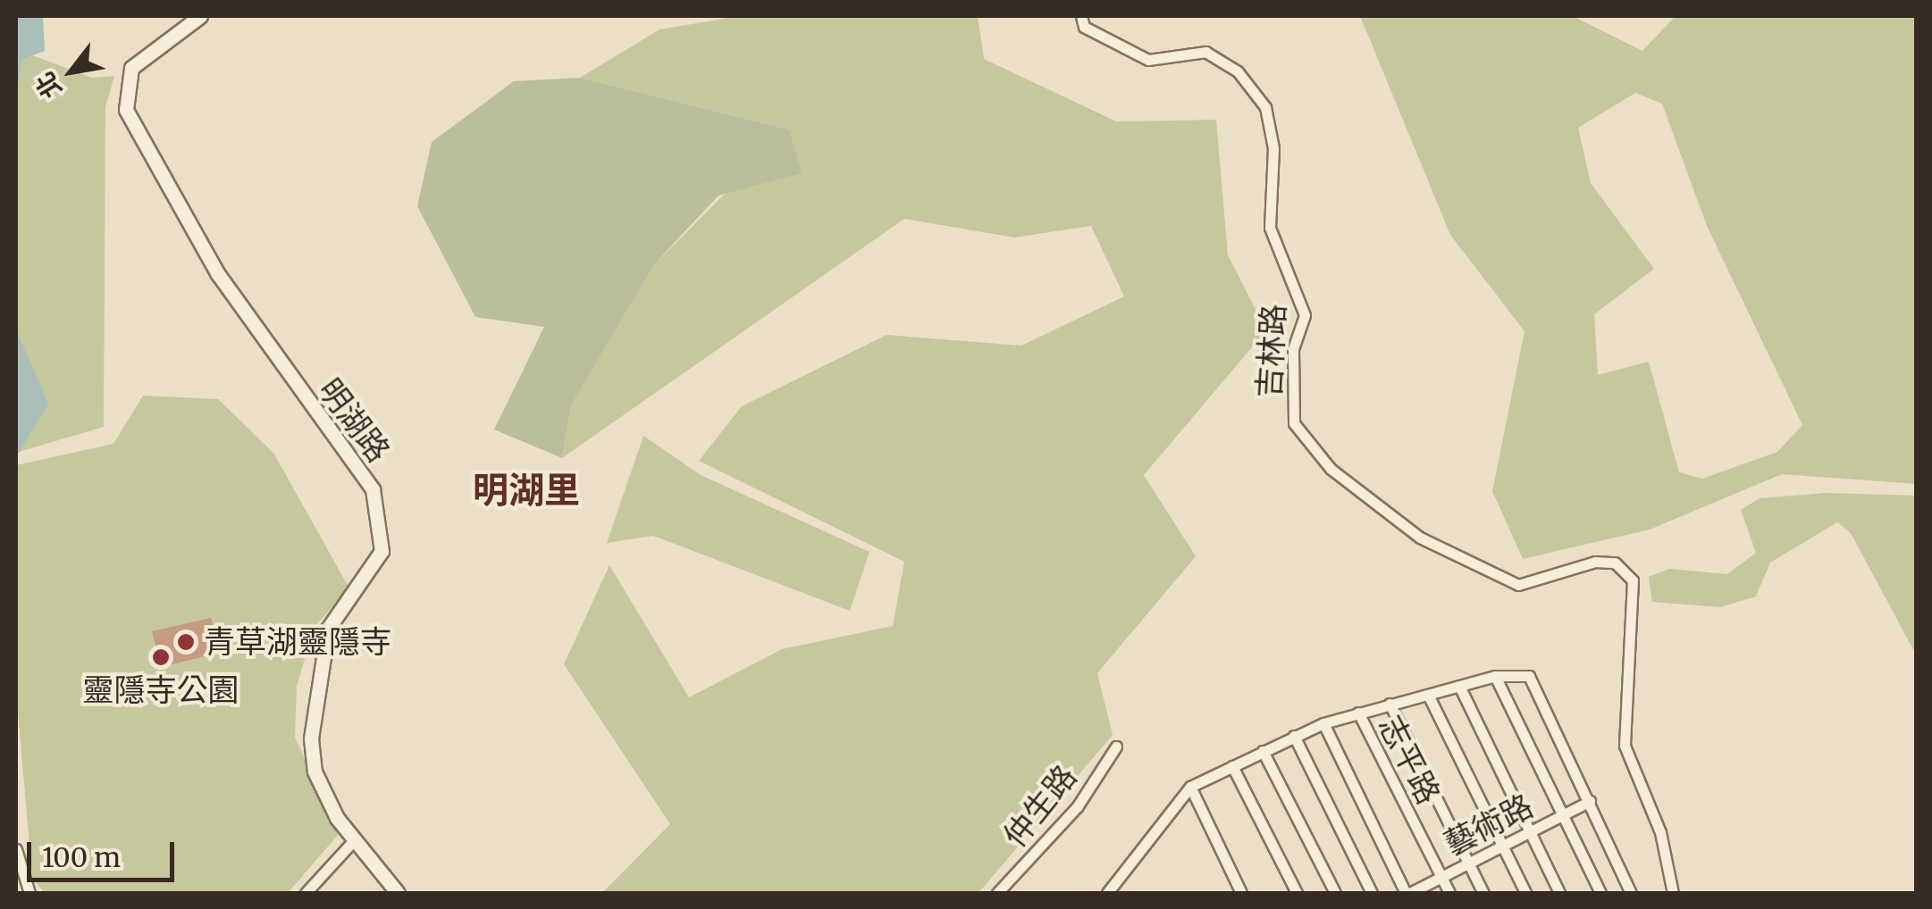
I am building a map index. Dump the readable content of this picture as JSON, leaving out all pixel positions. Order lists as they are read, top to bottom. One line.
{"streets":{"street":["吉林路","明湖路","志平路","仲生路","藝術路"]},"crossings":[["志平路","藝術路"]],"districts":["明湖里"],"places":["青草湖靈隱寺","靈隱寺公園"],"scale_bar":"100 m","north":"bottom left"}
